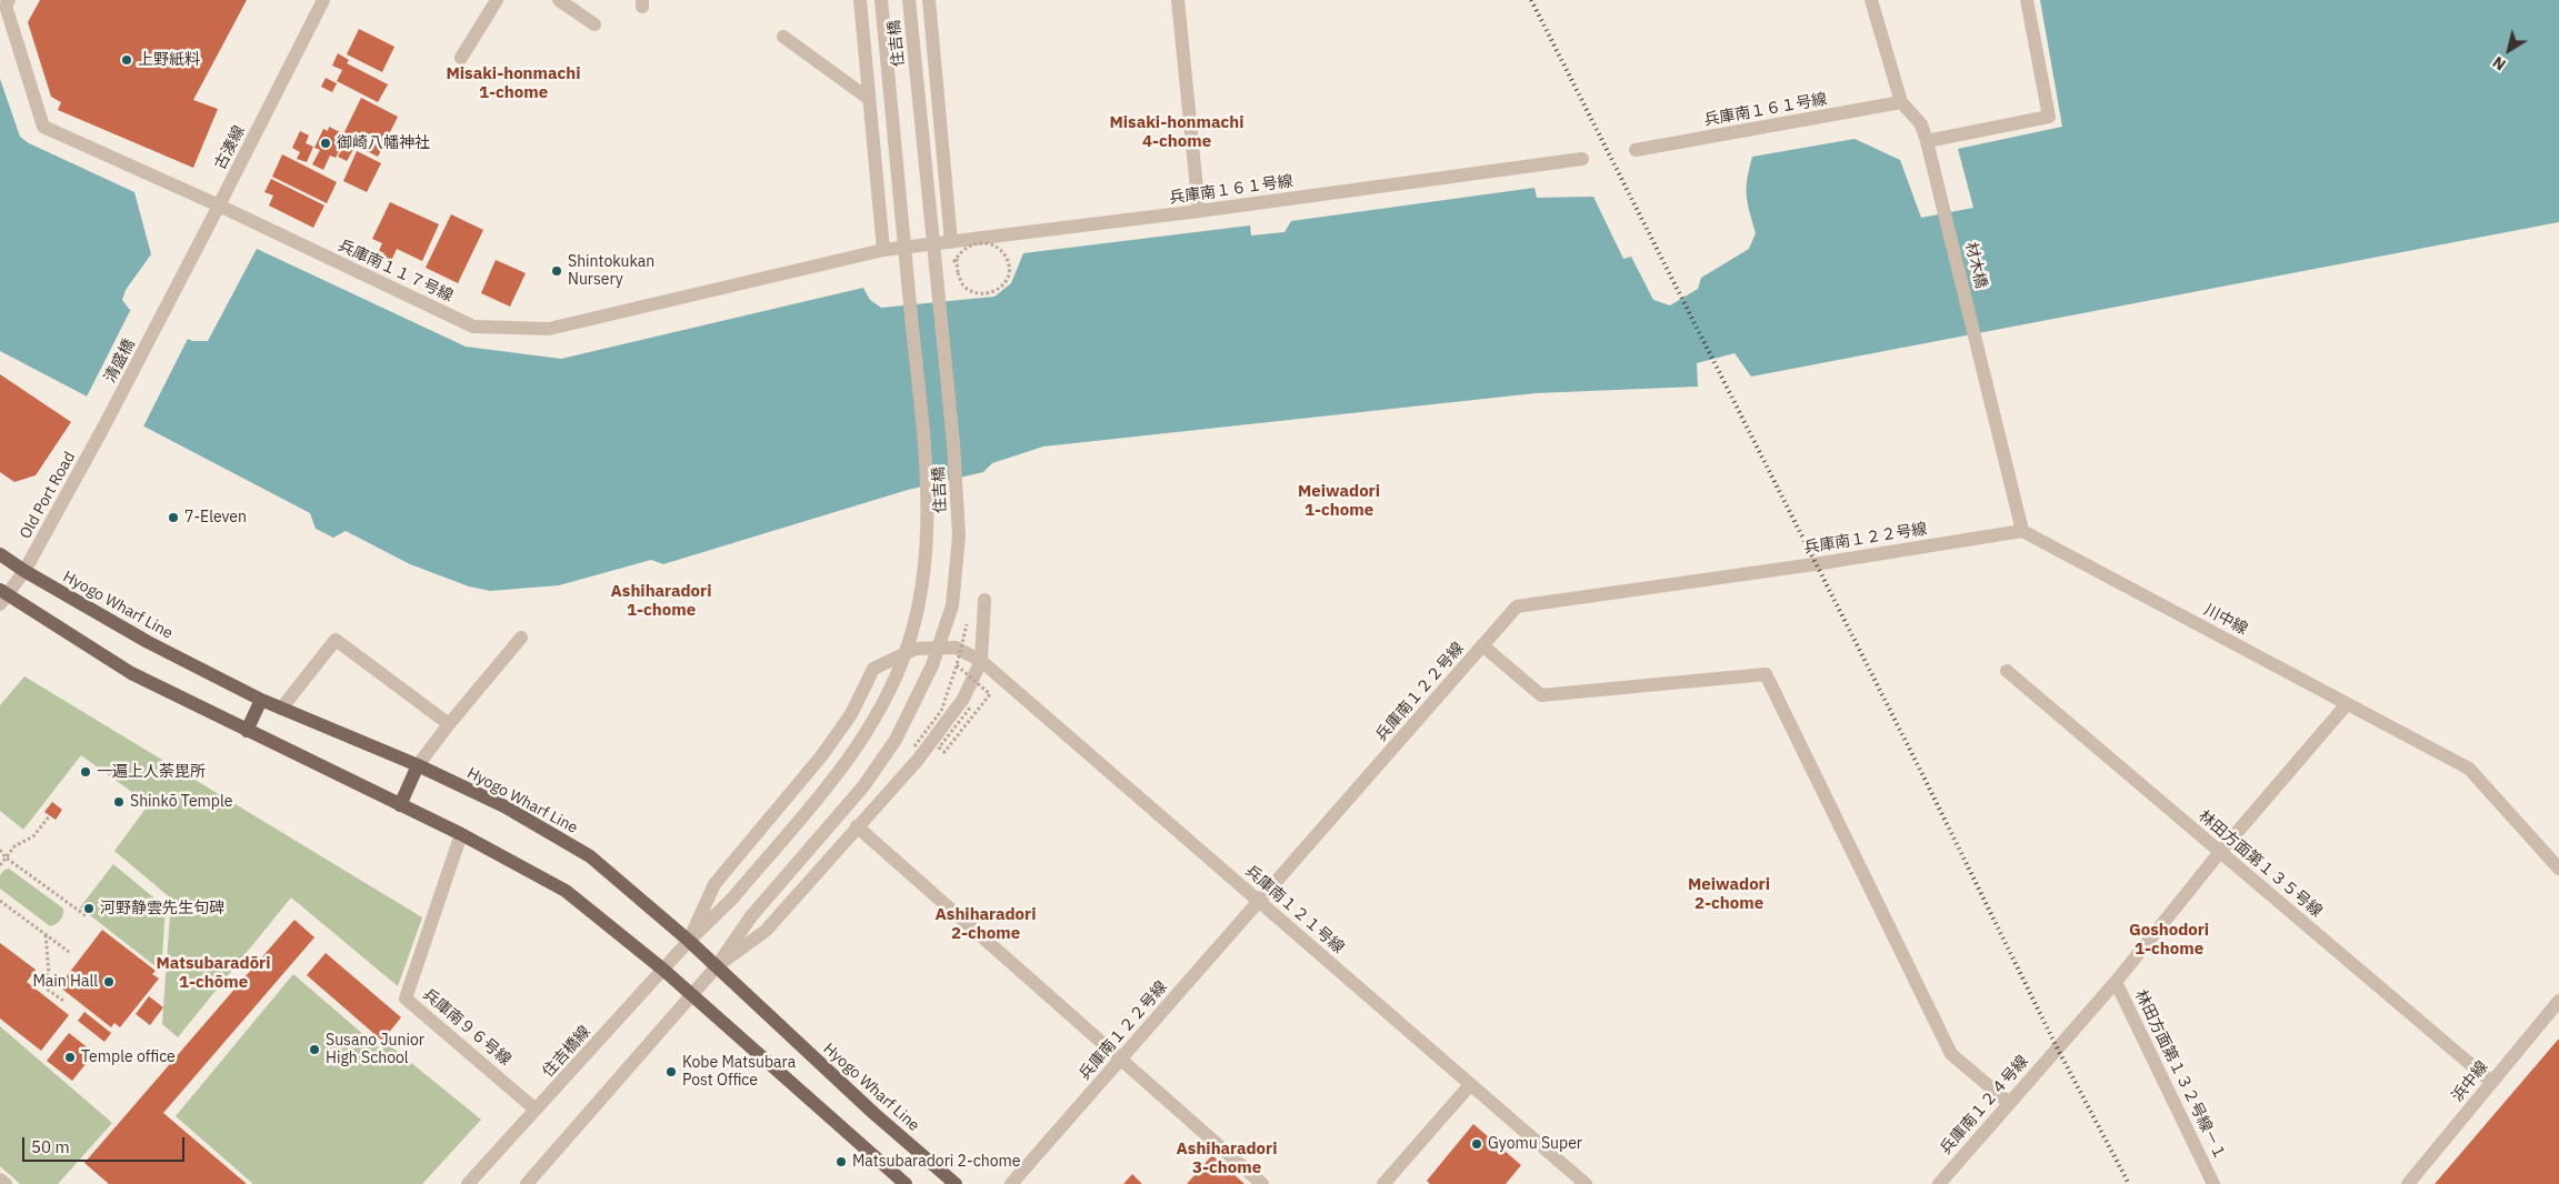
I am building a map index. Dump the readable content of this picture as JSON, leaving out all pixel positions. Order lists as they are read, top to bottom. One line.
{"streets":{"main road":["Hyogo Wharf Line"],"street":["住吉橋","兵庫南１６１号線","古湊線","材木橋","兵庫南１１７号線","清盛橋","Old Port Road","兵庫南１２２号線","川中線","林田方面第１３５号線","兵庫南１２１号線","兵庫南９６号線","住吉橋線","林田方面第１３２号線－１","浜中線","兵庫南１２４号線"]},"crossings":[["住吉橋","Hyogo Wharf Line"],["住吉橋","兵庫南１２１号線"],["住吉橋","住吉橋線"],["兵庫南１６１号線","材木橋"],["兵庫南１６１号線","兵庫南１１７号線"],["古湊線","兵庫南１１７号線"],["古湊線","清盛橋"],["材木橋","兵庫南１２２号線"],["材木橋","川中線"],["清盛橋","Old Port Road"],["Old Port Road","Hyogo Wharf Line"],["兵庫南１２２号線","川中線"],["兵庫南１２２号線","兵庫南１２１号線"],["Hyogo Wharf Line","兵庫南１２１号線"],["Hyogo Wharf Line","住吉橋線"],["川中線","兵庫南１２４号線"],["林田方面第１３５号線","浜中線"],["林田方面第１３５号線","兵庫南１２４号線"],["兵庫南１２１号線","住吉橋線"],["兵庫南９６号線","住吉橋線"],["林田方面第１３２号線－１","兵庫南１２４号線"]],"districts":["Misaki-honmachi 1-chome","Misaki-honmachi 4-chome","Meiwadori 1-chome","Ashiharadori 1-chome","Meiwadori 2-chome","Ashiharadori 2-chome","Goshodori 1-chome","Matsubaradōri 1-chōme","Ashiharadori 3-chome"],"places":["上野紙料","御崎八幡神社","Shintokukan Nursery","7-Eleven","一遍上人荼毘所","Shinkō Temple","河野静雲先生句碑","Main Hall","Susano Junior High School","Temple office","Kobe Matsubara Post Office","Gyomu Super","Matsubaradori 2-chome"],"scale_bar":"50 m","north":"bottom left"}
